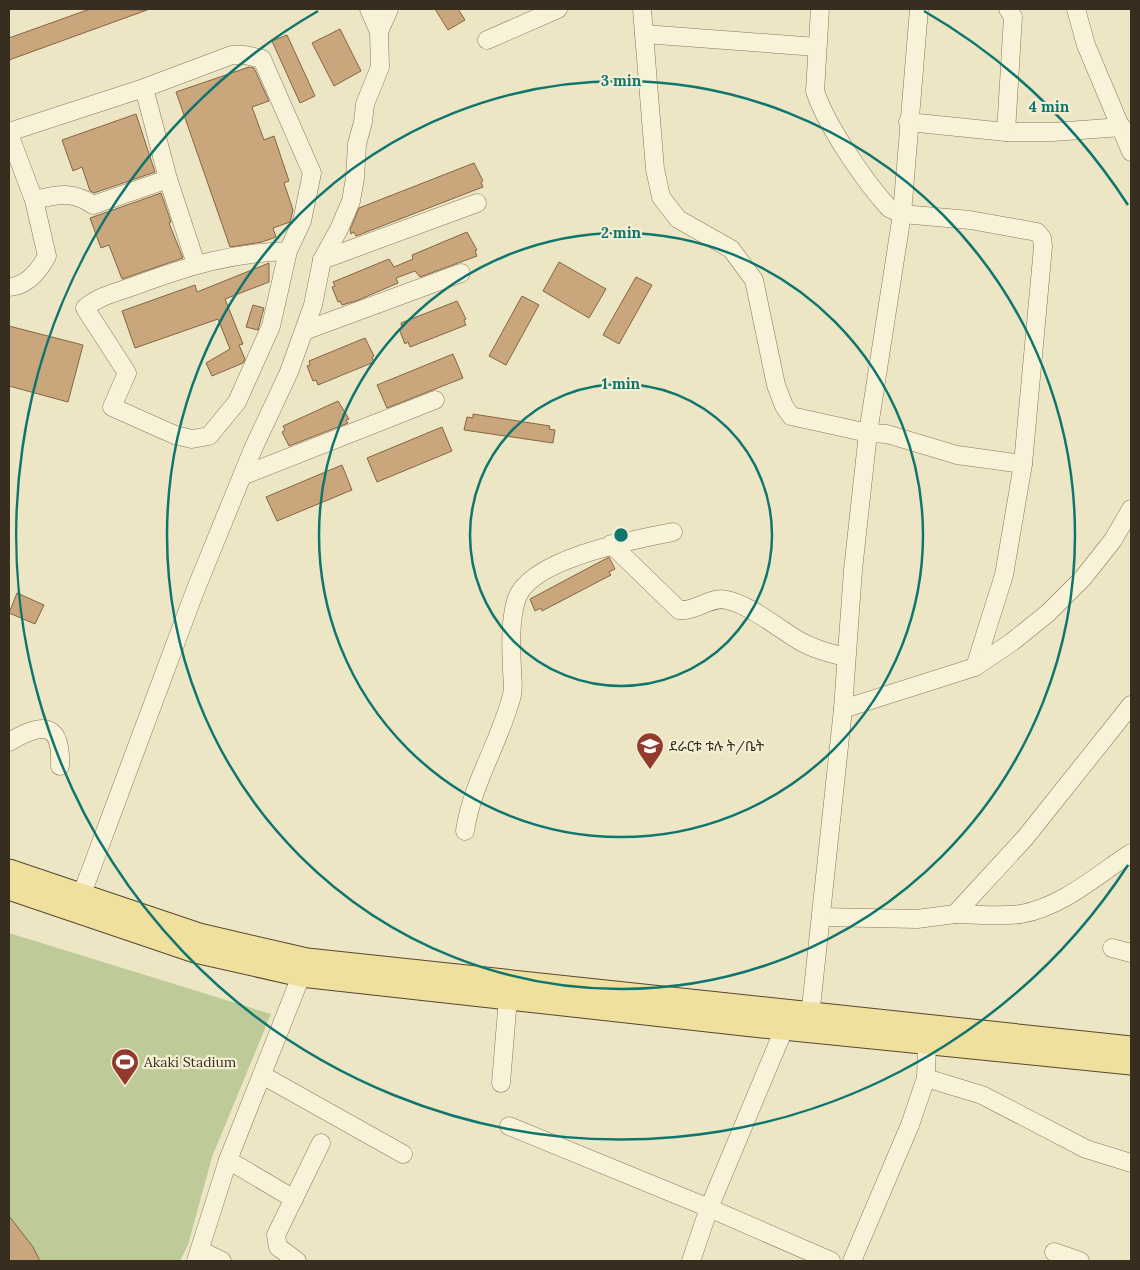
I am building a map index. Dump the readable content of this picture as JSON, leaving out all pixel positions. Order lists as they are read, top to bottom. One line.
{"places":{"school or university":["ደራርቱ ቱሉ ት/ቤት"],"sports":["Akaki Stadium"]},"rings":["3 min","4 min","2 min","1 min"]}
